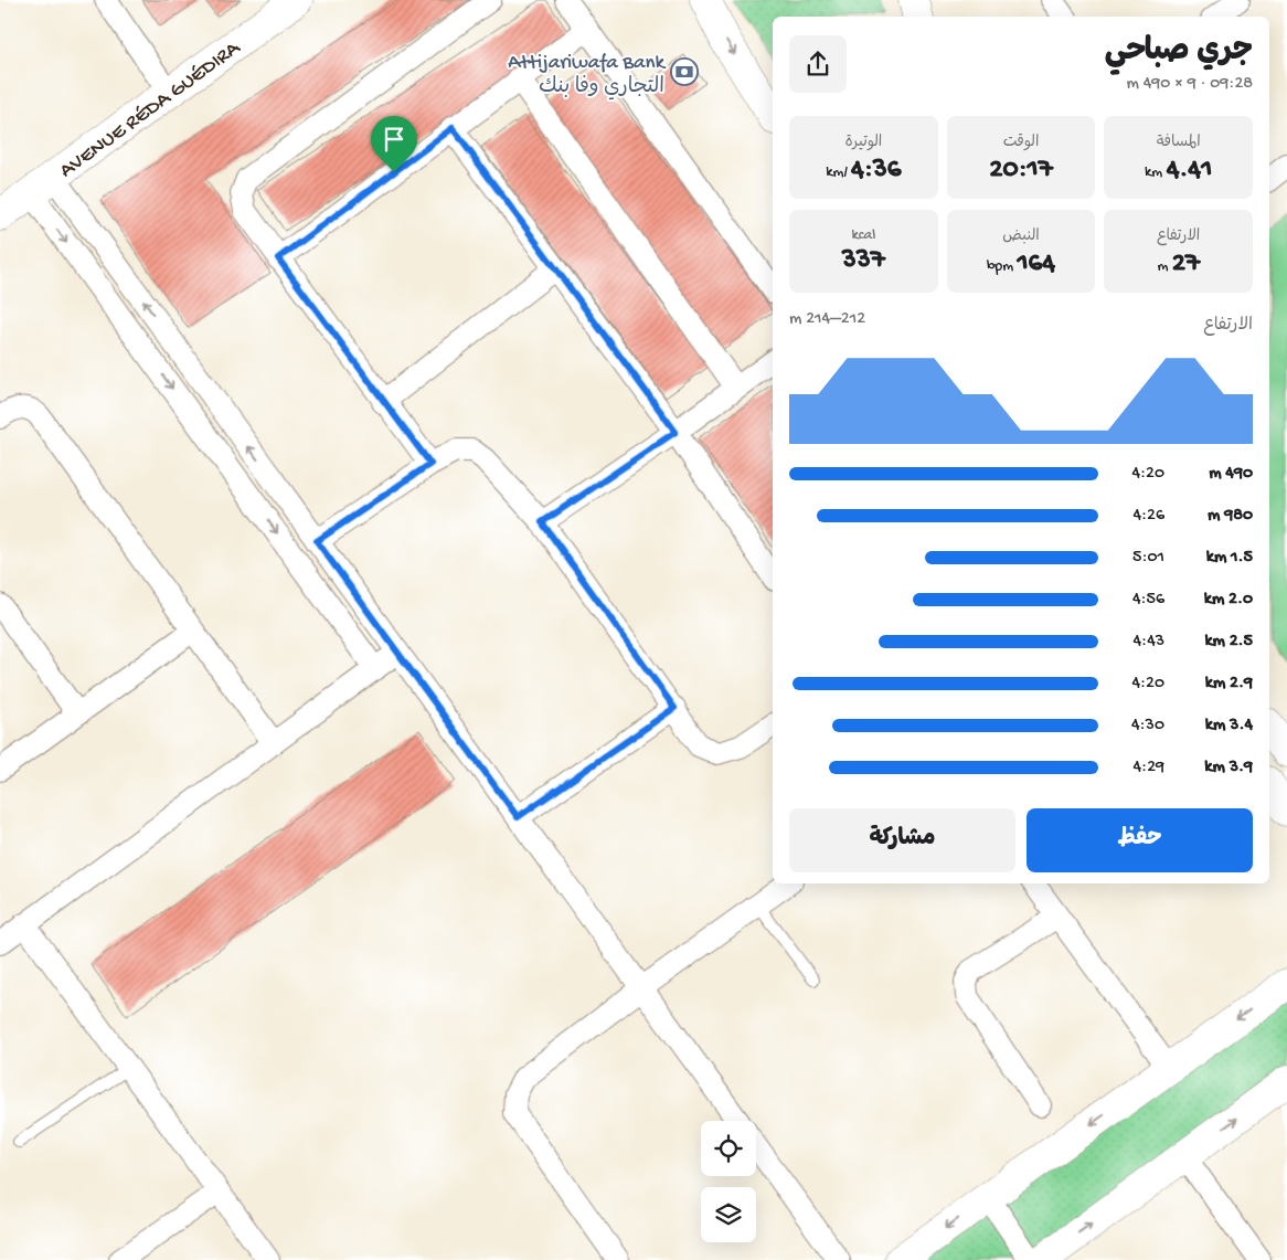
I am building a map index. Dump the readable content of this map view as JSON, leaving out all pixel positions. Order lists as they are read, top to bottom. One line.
{"streets":{"street":["AVENUE RÉDA GUÉDIRA"]},"places":{"bank":["Attijariwafa Bank التجاري وفا بنك"]},"page":{"heading":["جري صباحي","09:28 · 9 × 490 m"],"stats":[["المسافة","4.41 km"],["الوقت","20:17"],["الوتيرة","4:36 /km"],["الارتفاع","27 m"],["النبض","164 bpm"],["kcal","337"]],"chart":["الارتفاع","212–214 m"],"list":[{"name":"490 m","note":"4:20"},{"name":"980 m","note":"4:26"},{"name":"1.5 km","note":"5:01"},{"name":"2.0 km","note":"4:56"},{"name":"2.5 km","note":"4:43"},{"name":"2.9 km","note":"4:20"},{"name":"3.4 km","note":"4:30"},{"name":"3.9 km","note":"4:29"}],"buttons":["حفظ","مشاركة"]}}
